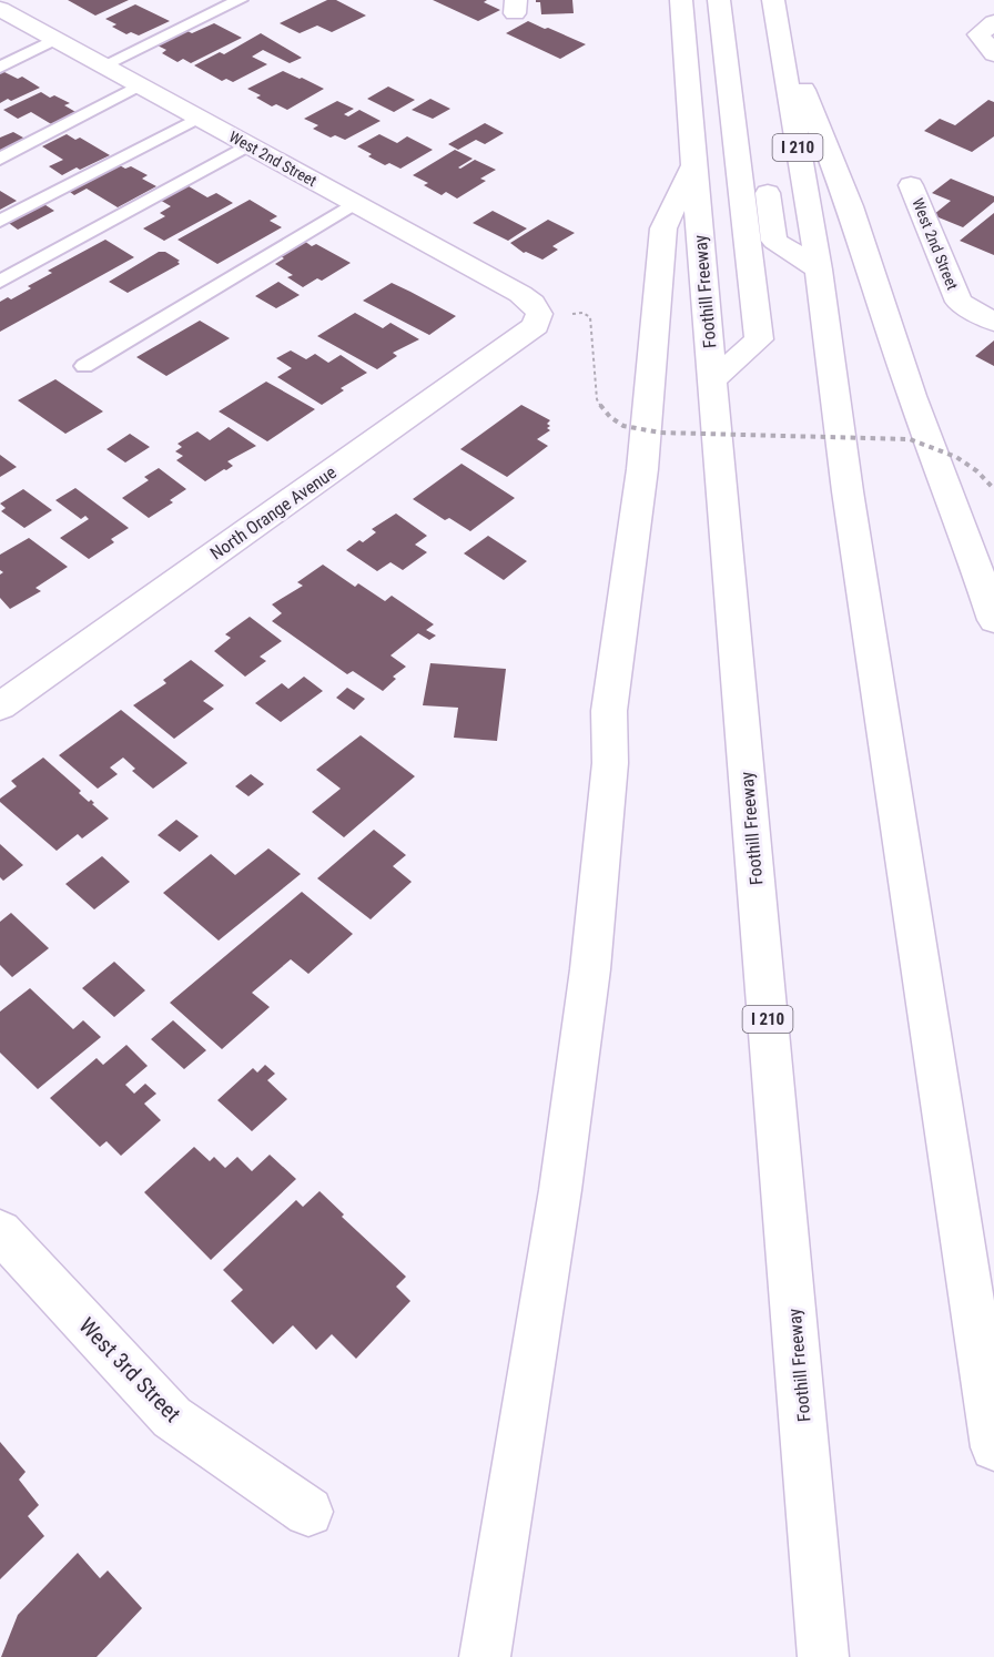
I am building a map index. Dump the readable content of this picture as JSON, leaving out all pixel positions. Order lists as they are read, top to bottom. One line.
{"streets":{"main road":["I 210","West 2nd Street","Foothill Freeway","North Orange Avenue","West 3rd Street"]},"crossings":[["West 2nd Street","North Orange Avenue"]]}
